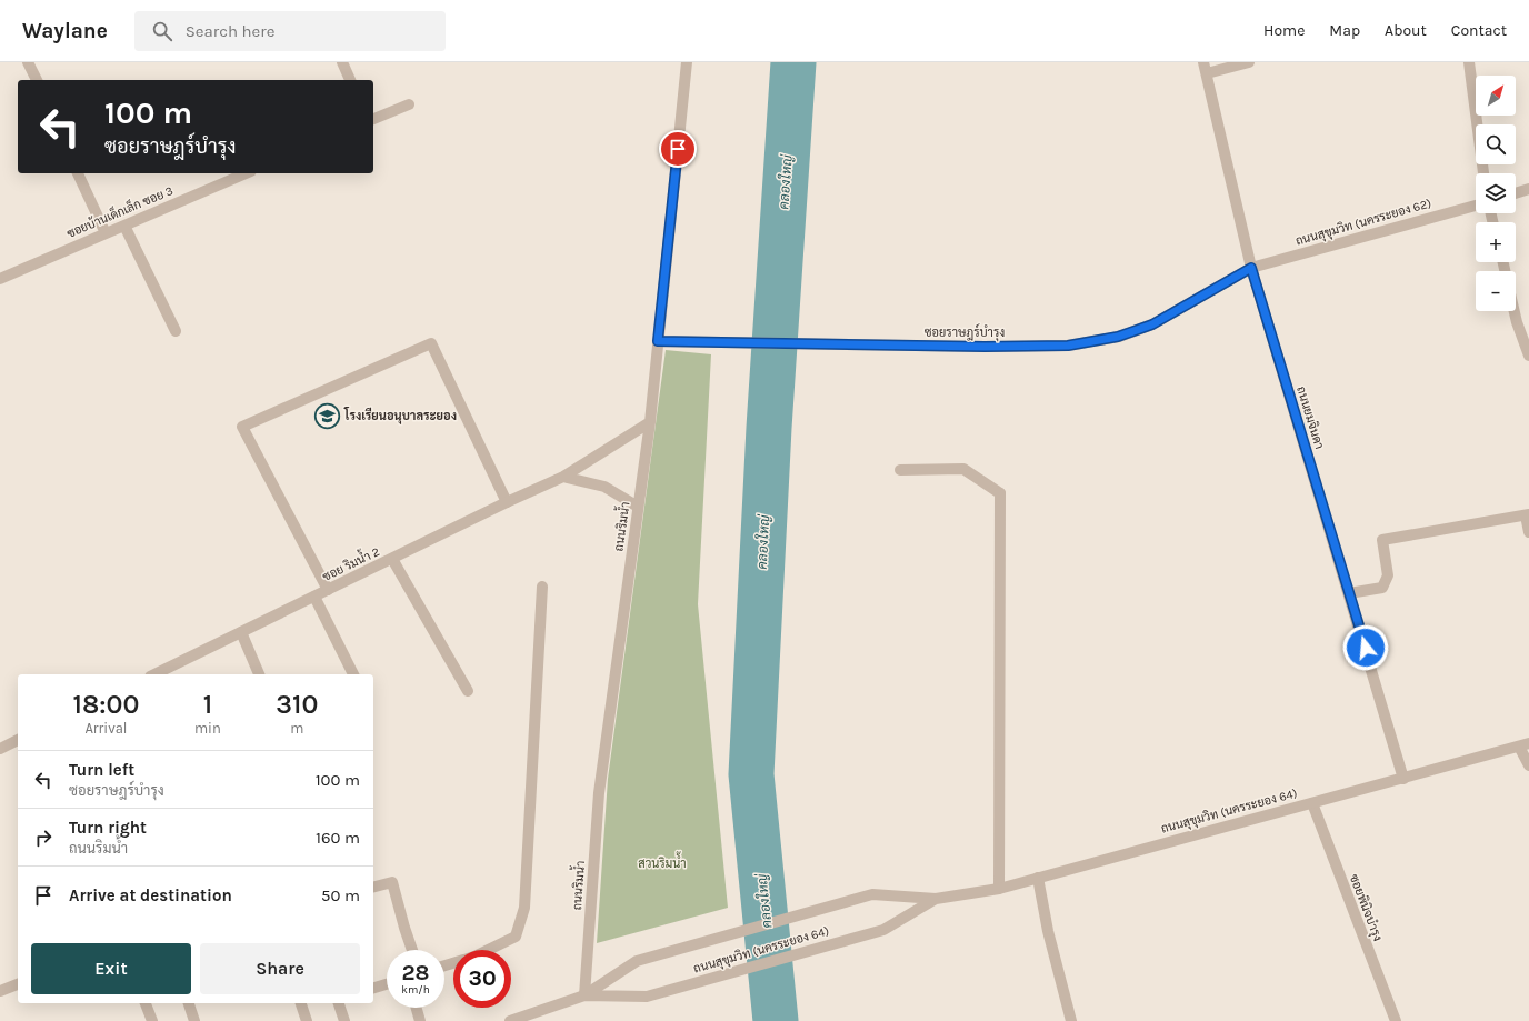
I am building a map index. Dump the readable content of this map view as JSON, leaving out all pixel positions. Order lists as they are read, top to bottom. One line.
{"streets":{"street":["ซอยบ้านเด็กเล็ก ซอย 3","ถนนสุขุมวิท (นครระยอง 62)","ซอยราษฎร์บำรุง","ถนนยมจินดา","ถนนริมน้ำ","ซอย ริมน้ำ 2","ถนนสุขุมวิท (นครระยอง 64)","ซอยพินิจบำรุง"]},"crossings":[["ถนนสุขุมวิท (นครระยอง 62)","ซอยราษฎร์บำรุง"],["ถนนสุขุมวิท (นครระยอง 62)","ถนนยมจินดา"],["ซอยราษฎร์บำรุง","ถนนยมจินดา"],["ซอยราษฎร์บำรุง","ถนนริมน้ำ"],["ถนนยมจินดา","ถนนสุขุมวิท (นครระยอง 64)"],["ถนนริมน้ำ","ซอย ริมน้ำ 2"],["ถนนริมน้ำ","ถนนสุขุมวิท (นครระยอง 64)"],["ถนนสุขุมวิท (นครระยอง 64)","ซอยพินิจบำรุง"]],"water":["คลองใหญ่"],"parks":["สวนริมน้ำ"],"places":{"school or university":["โรงเรียนอนุบาลระยอง"]},"north":"top right","page":{"header":"Waylane","search":"Search here","nav":["Home","Map","About","Contact"],"map_buttons":["+","−"],"turn":["100 m","ซอยราษฎร์บำรุง"],"eta":["18:00","Arrival","1","min","310","m"],"list":[{"name":"Turn left","note":"ซอยราษฎร์บำรุง","value":"100 m"},{"name":"Turn right","note":"ถนนริมน้ำ","value":"160 m"},{"name":"Arrive at destination","value":"50 m"}],"buttons":["Exit","Share"],"speed":"28 km/h","limit":"30"}}
